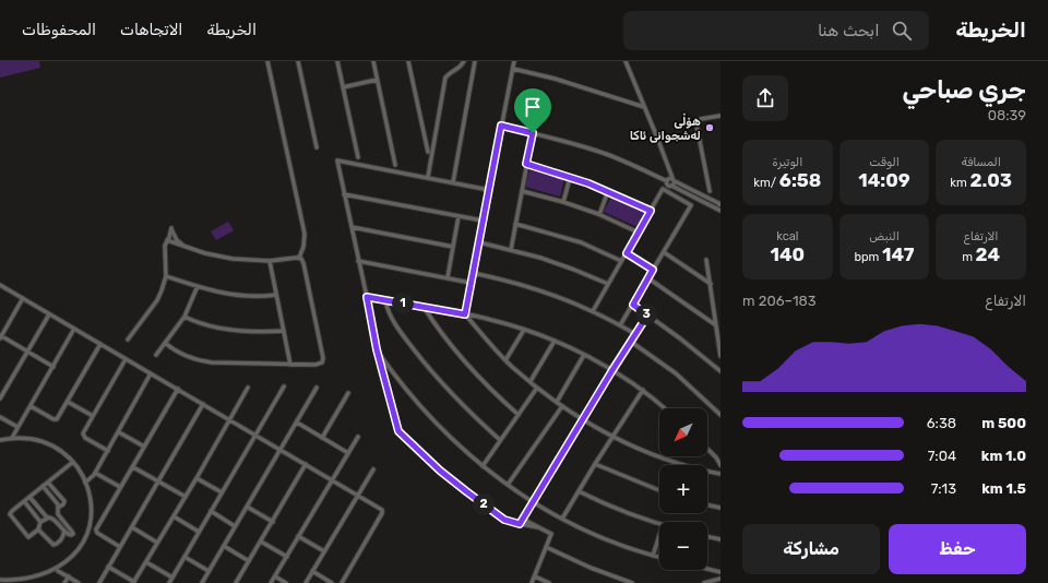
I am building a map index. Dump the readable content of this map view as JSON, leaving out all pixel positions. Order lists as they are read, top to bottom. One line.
{"places":["هۆڵی لەشجوانی ئاکا"],"north":"bottom left","page":{"header":"الخريطة","search":"ابحث هنا","nav":["الخريطة","الاتجاهات","المحفوظات"],"heading":["جري صباحي","08:39"],"stats":[["المسافة","2.03 km"],["الوقت","14:09"],["الوتيرة","6:58 /km"],["الارتفاع","24 m"],["النبض","147 bpm"],["kcal","140"]],"chart":["الارتفاع","183–206 m"],"pins":["1","3","2"],"list":[{"name":"500 m","note":"6:38"},{"name":"1.0 km","note":"7:04"},{"name":"1.5 km","note":"7:13"}],"map_buttons":["+","−"],"buttons":["حفظ","مشاركة"]}}
